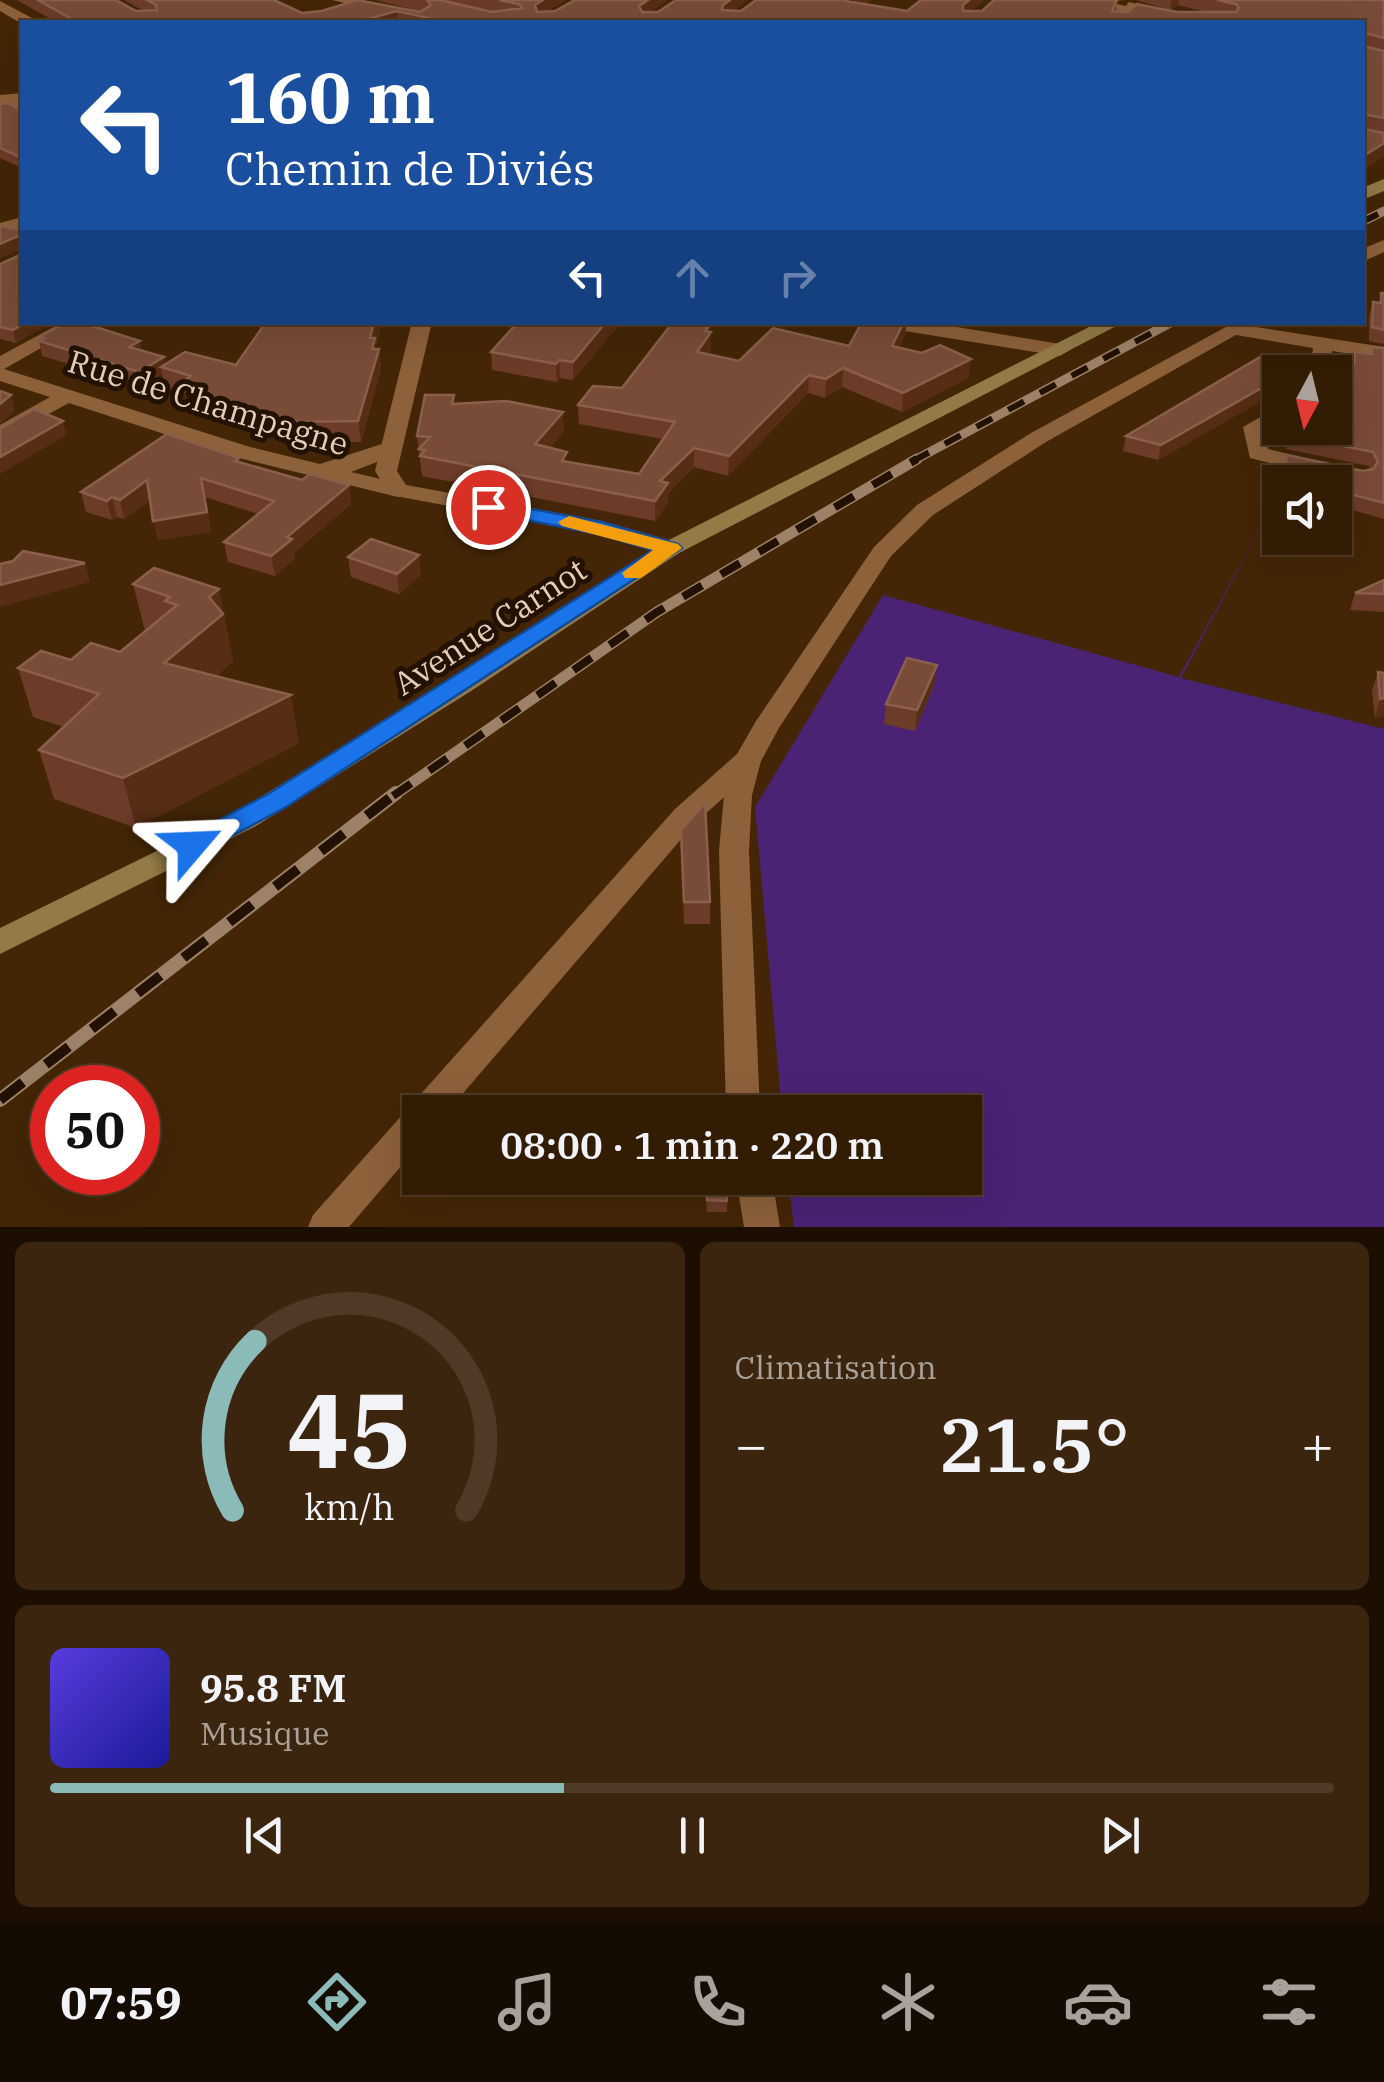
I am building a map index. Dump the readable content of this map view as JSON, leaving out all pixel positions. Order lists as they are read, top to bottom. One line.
{"streets":{"main road":["Avenue Carnot"],"street":["Rue de Champagne"]},"crossings":[["Rue de Champagne","Avenue Carnot"]],"north":"bottom","page":{"turn":["160 m","Chemin de Diviés"],"limit":"50","trip":"08:00 · 1 min · 220 m","tile":"Climatisation","heat":["−","21.5°","+"],"song":["95.8 FM","Musique"],"tabs":"07:59","gauge":["45","km/h"]}}
